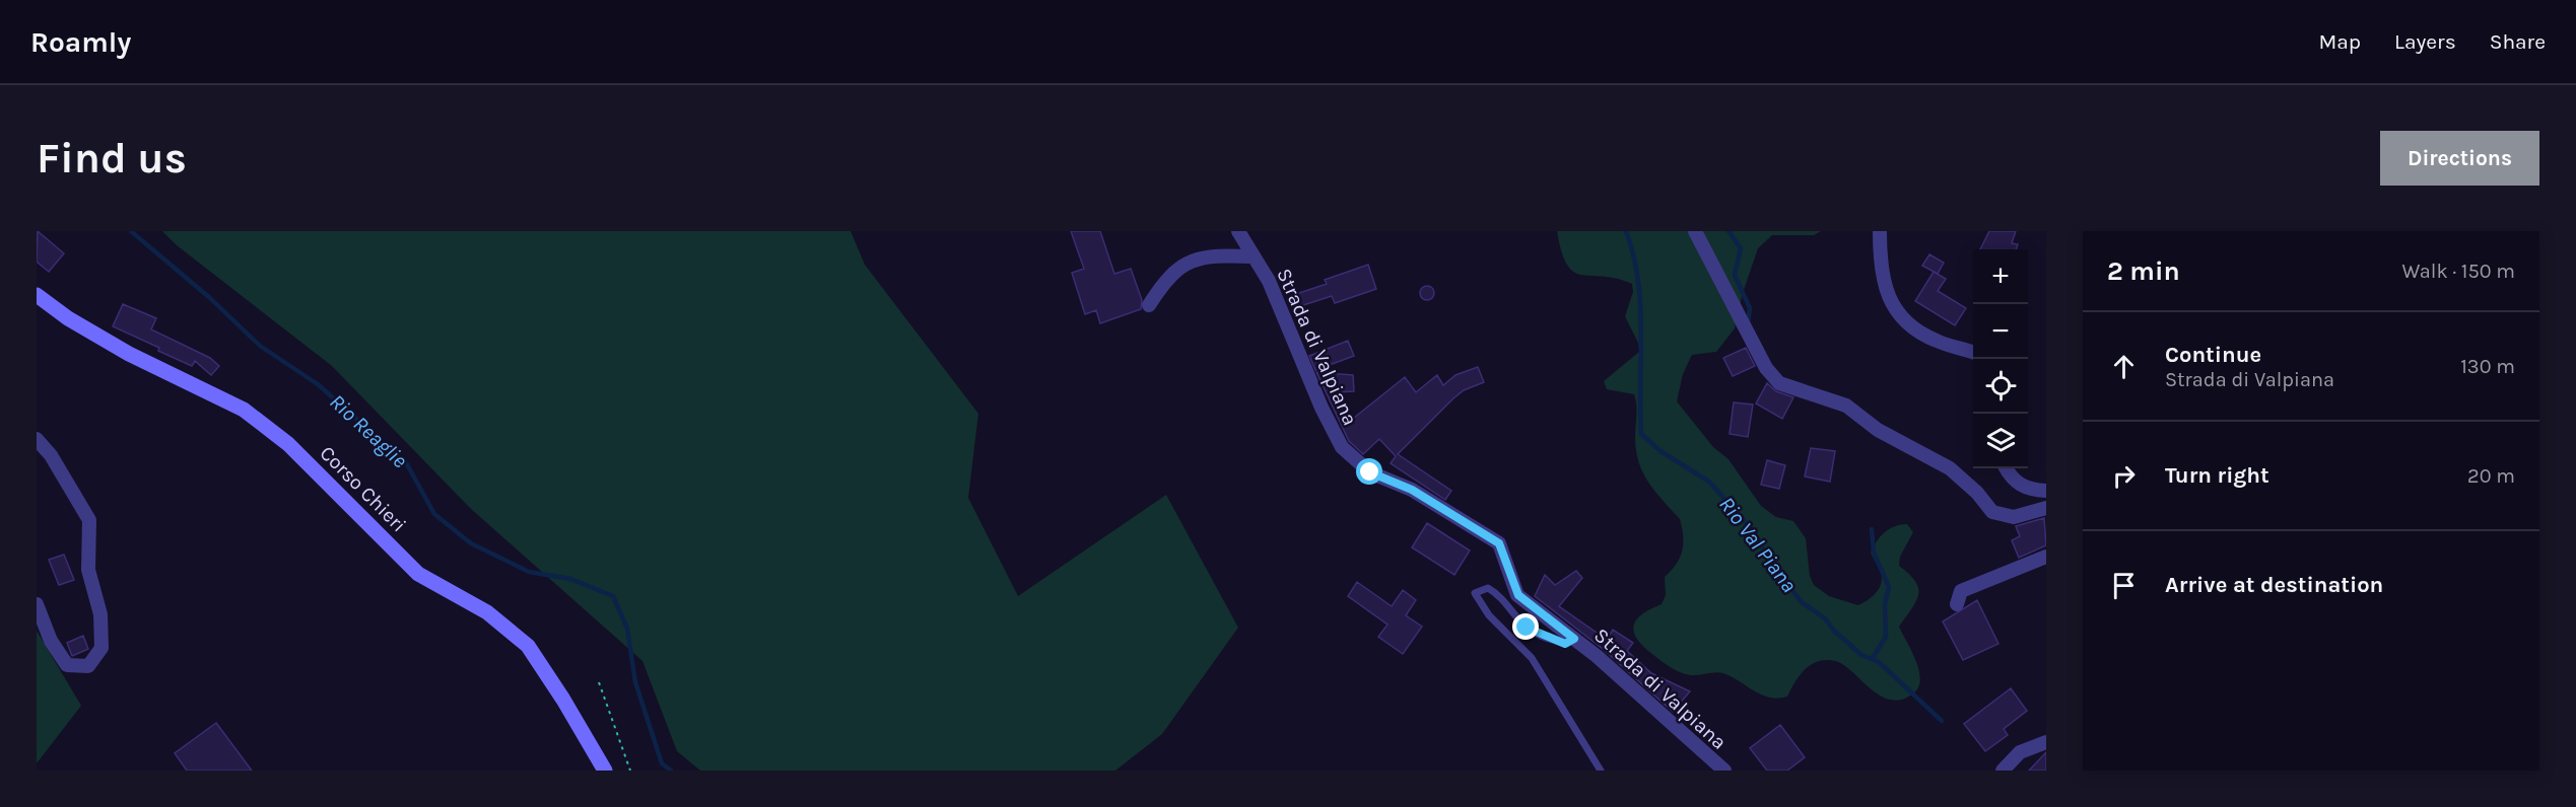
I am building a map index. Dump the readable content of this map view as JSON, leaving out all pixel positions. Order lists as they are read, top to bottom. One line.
{"streets":{"main road":["Corso Chieri"],"street":["Strada di Valpiana"]},"water":["Rio Reaglie","Rio Val Piana"],"page":{"header":"Roamly","nav":["Map","Layers","Share"],"buttons":"Directions","title":"Find us","heading":["2 min","Walk · 150 m"],"map_buttons":["+","−"],"list":[["Continue","Strada di Valpiana","130 m"],["Turn right","20 m"],"Arrive at destination"]}}
